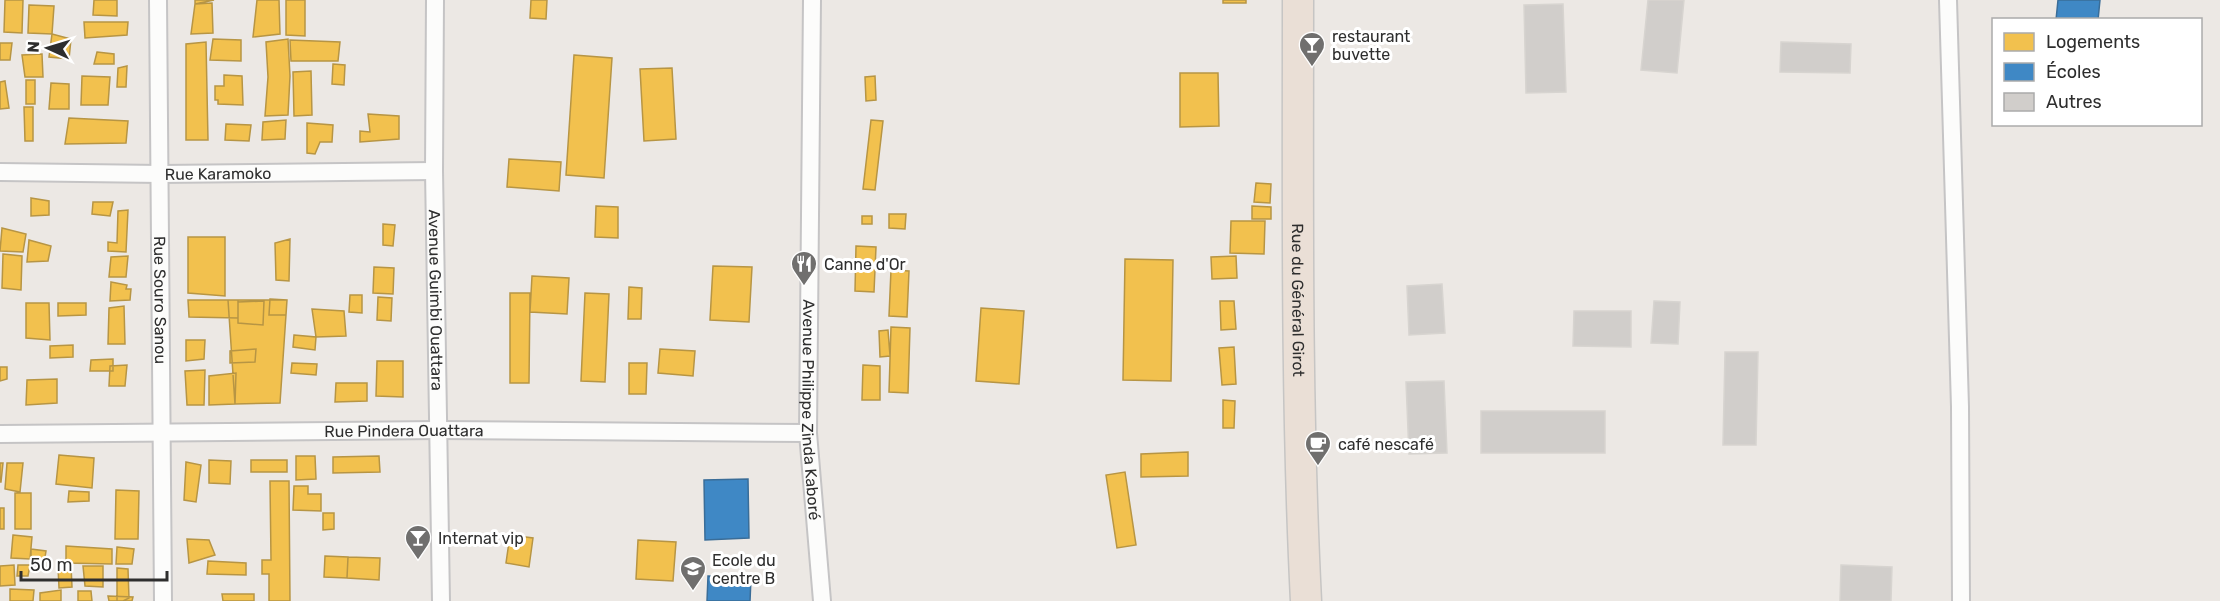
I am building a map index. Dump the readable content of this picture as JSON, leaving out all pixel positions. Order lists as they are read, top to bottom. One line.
{"streets":{"highway":["Rue du Général Girot"],"street":["Rue Karamoko","Rue Souro Sanou","Avenue Guimbi Ouattara","Avenue Philippe Zinda Kaboré","Rue Pindera Ouattara"]},"crossings":[["Rue Karamoko","Rue Souro Sanou"],["Rue Karamoko","Avenue Guimbi Ouattara"],["Rue Souro Sanou","Rue Pindera Ouattara"],["Avenue Guimbi Ouattara","Rue Pindera Ouattara"],["Avenue Philippe Zinda Kaboré","Rue Pindera Ouattara"]],"places":{"bar":["restaurant buvette","Internat vip"],"restaurant":["Canne d'Or"],"cafe":["café nescafé"],"school or university":["Ecole du centre B"]},"legend":["Logements","Écoles","Autres"],"scale_bar":"50 m","north":"left"}
